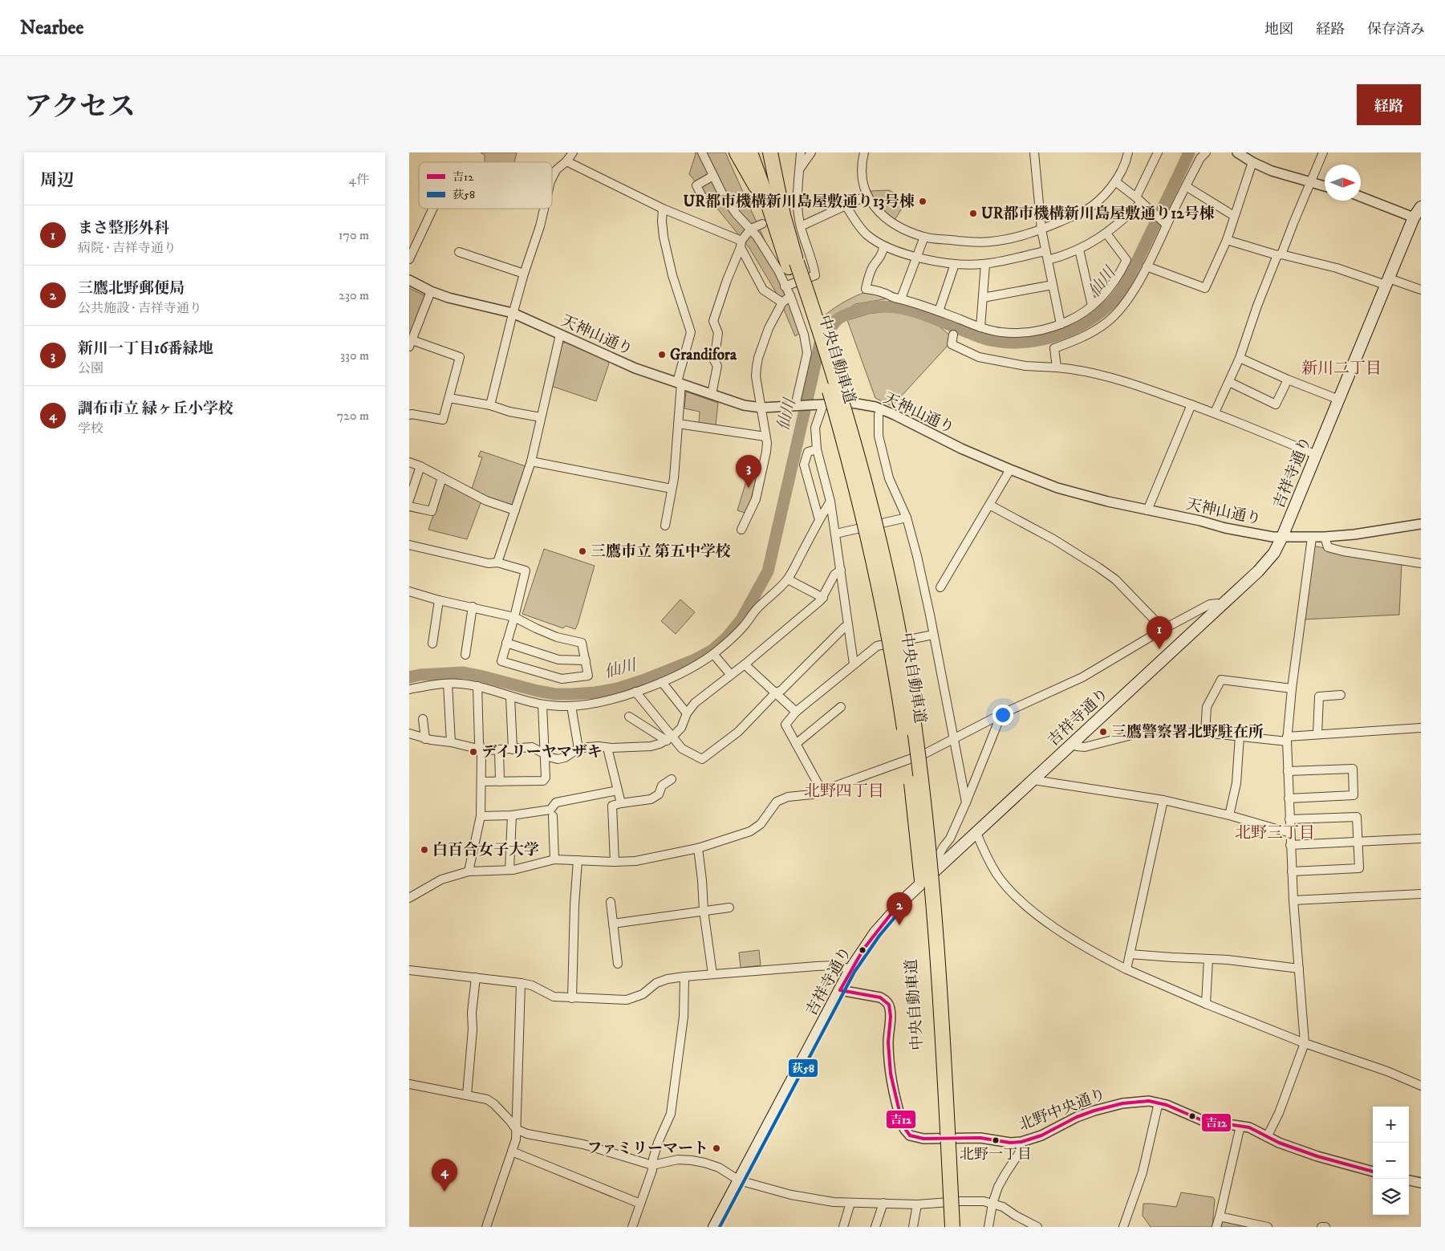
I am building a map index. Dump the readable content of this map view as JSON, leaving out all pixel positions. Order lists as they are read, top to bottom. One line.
{"streets":{"highway":["中央自動車道"],"main road":["吉祥寺通り"],"street":["天神山通り","北野中央通り"]},"crossings":[["天神山通り","吉祥寺通り"],["吉祥寺通り","北野中央通り"]],"districts":["新川二丁目","北野四丁目","北野三丁目"],"water":["仙川"],"places":["UR都市機構新川島屋敷通り13号棟","UR都市機構新川島屋敷通り12号棟","Grandifora","三鷹市立 第五中学校","三鷹警察署北野駐在所","デイリーヤマザキ","白百合女子大学","北野一丁目","ファミリーマート"],"lines":["transit line 吉12","transit line 荻58"],"legend":["吉12","荻58"],"north":"right","page":{"header":"Nearbee","nav":["地図","経路","保存済み"],"title":"アクセス","buttons":"経路","heading":["周辺","4件"],"list":[{"mark":"1","name":"まさ整形外科","note":"病院 · 吉祥寺通り","value":"170 m"},{"mark":"2","name":"三鷹北野郵便局","note":"公共施設 · 吉祥寺通り","value":"230 m"},{"mark":"3","name":"新川一丁目16番緑地","note":"公園","value":"330 m"},{"mark":"4","name":"調布市立 緑ヶ丘小学校","note":"学校","value":"720 m"}],"pins":["3","1","2","4"],"map_buttons":["+","−"]}}
